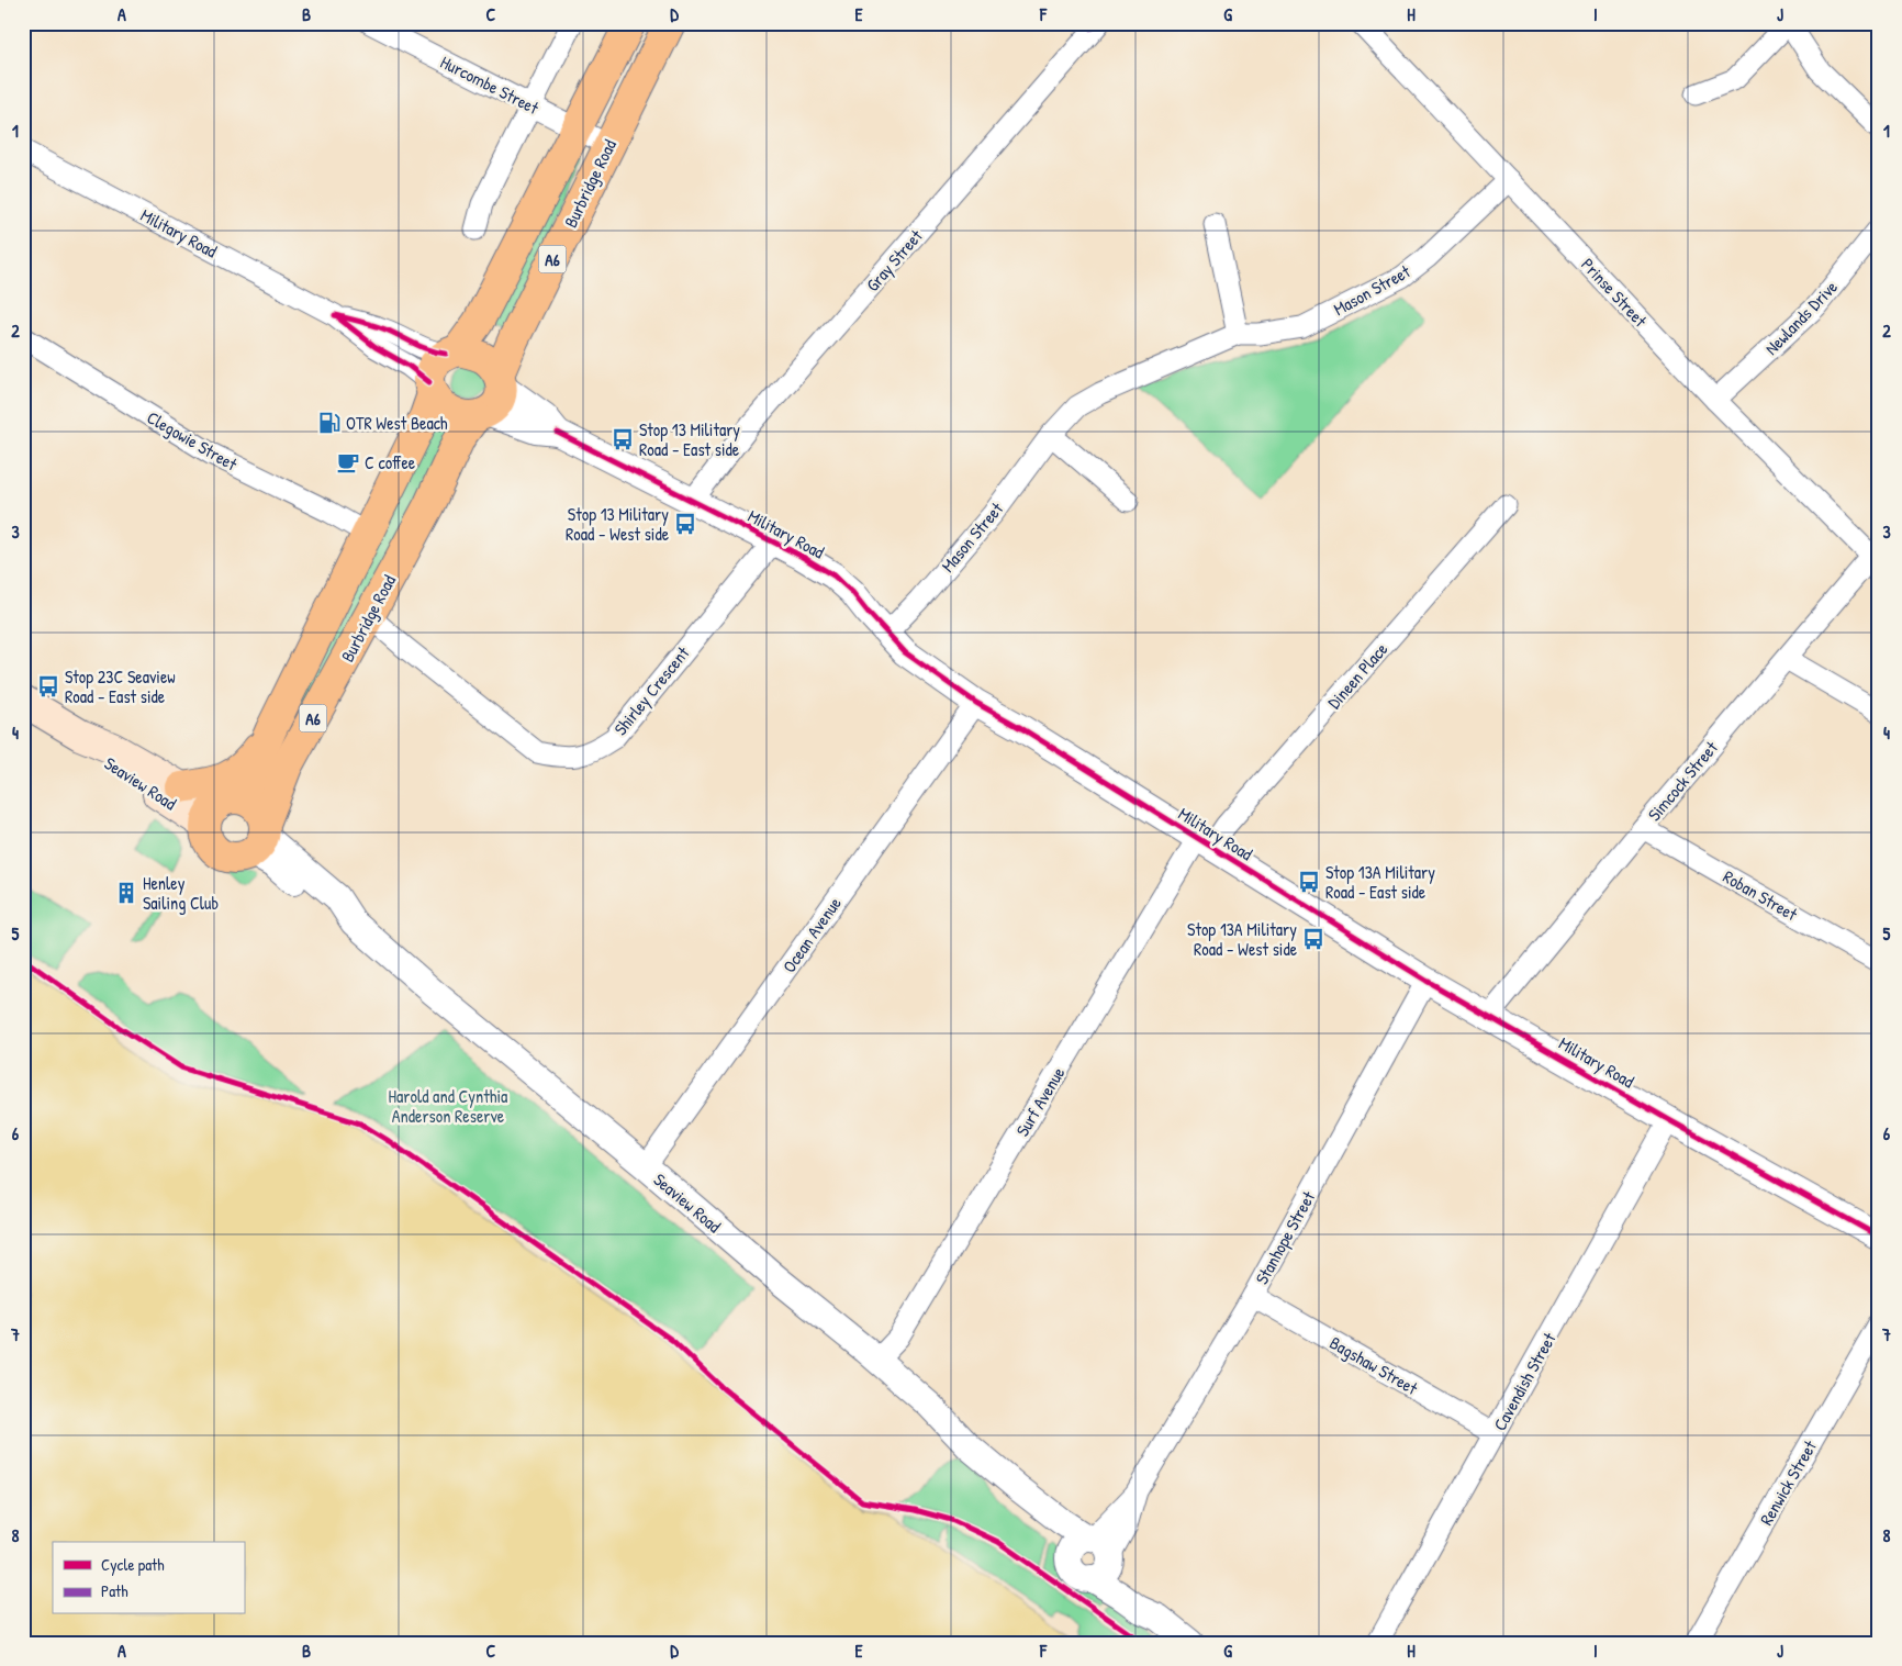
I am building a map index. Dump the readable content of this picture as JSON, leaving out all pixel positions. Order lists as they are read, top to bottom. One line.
{"streets":{"main road":["Burbridge Road","A6","Seaview Road"],"street":["Hurcombe Street","Military Road","Gray Street","Mason Street","Prinse Street","Newlands Drive","Clegowie Street","Dineen Place","Shirley Crescent","Simcock Street","Roban Street","Ocean Avenue","Surf Avenue","Stanhope Street","Bagshaw Street","Cavendish Street","Renwick Street"]},"crossings":[["Hurcombe Street","Burbridge Road"],["Burbridge Road","Military Road"],["Burbridge Road","A6"],["Burbridge Road","Clegowie Street"],["Burbridge Road","Shirley Crescent"],["Burbridge Road","Seaview Road"],["Military Road","A6"],["Military Road","Gray Street"],["Military Road","Mason Street"],["Military Road","Dineen Place"],["Military Road","Shirley Crescent"],["Military Road","Simcock Street"],["Military Road","Ocean Avenue"],["Military Road","Surf Avenue"],["Military Road","Stanhope Street"],["Military Road","Cavendish Street"],["Mason Street","Prinse Street"],["Prinse Street","Newlands Drive"],["Prinse Street","Simcock Street"],["Dineen Place","Surf Avenue"],["Simcock Street","Roban Street"],["Seaview Road","Ocean Avenue"],["Seaview Road","Surf Avenue"],["Seaview Road","Stanhope Street"],["Stanhope Street","Bagshaw Street"],["Bagshaw Street","Cavendish Street"]],"parks":["Harold and Cynthia Anderson Reserve"],"places":{"fuel station":["OTR West Beach"],"bus stop":["Stop 13 Military Road - East side","Stop 13 Military Road - West side","Stop 23C Seaview Road - East side","Stop 13A Military Road - East side","Stop 13A Military Road - West side"],"cafe":["C coffee"],"building":["Henley Sailing Club"]},"legend":["Cycle path","Path"],"grid":{"columns":["A","B","C","D","E","F","G","H","I","J"],"rows":["1","2","3","4","5","6","7","8"]}}
